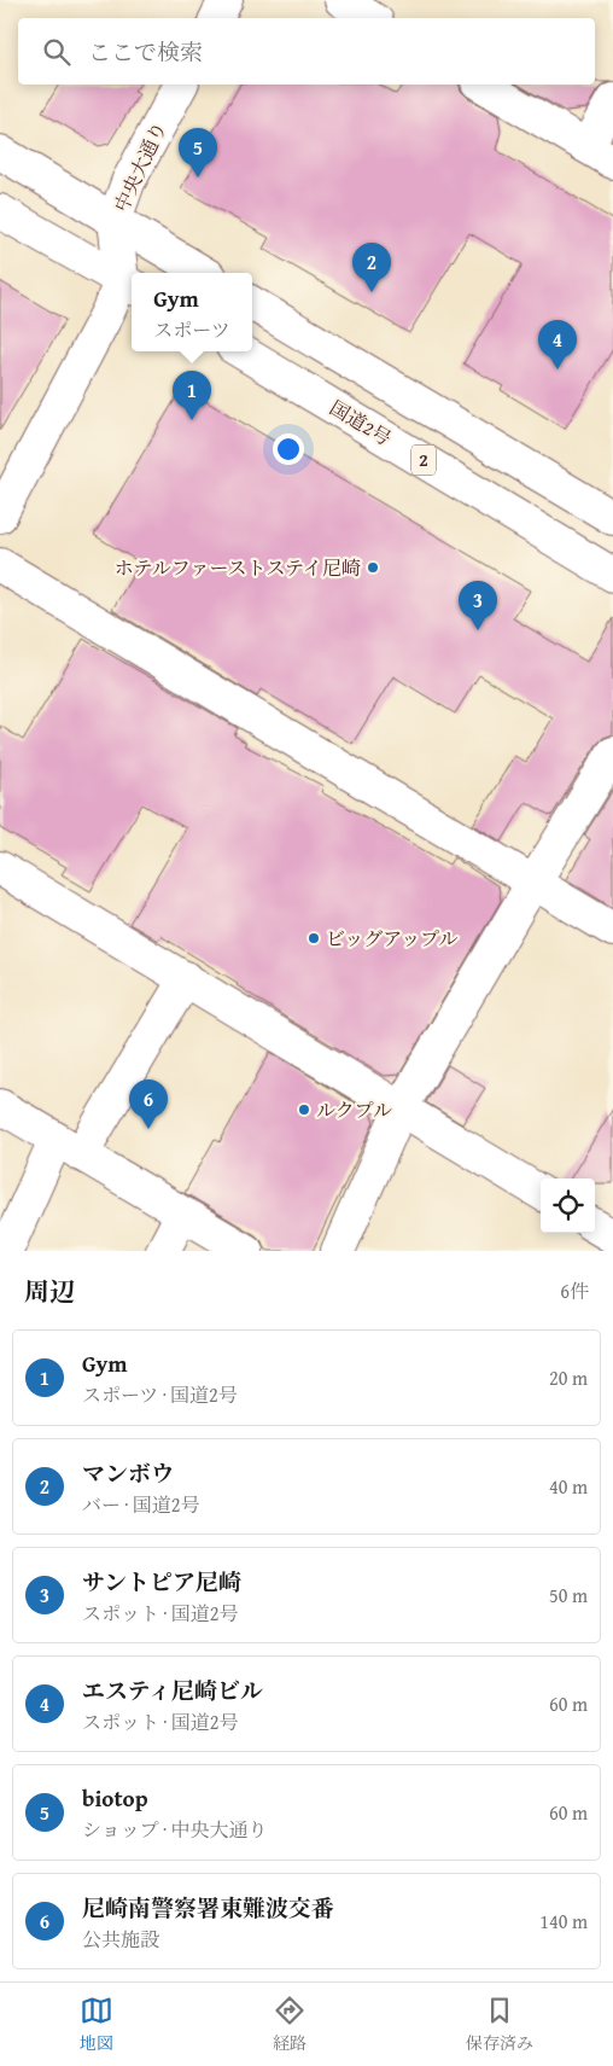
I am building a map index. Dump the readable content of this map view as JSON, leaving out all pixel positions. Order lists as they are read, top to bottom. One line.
{"streets":{"main road":["中央大通り","国道2号","2"]},"places":["ホテルファーストステイ尼崎","ビッグアップル","ルクプル"],"page":{"search":"ここで検索","pins":["5","2","4","1","3","6"],"popup":["Gym","スポーツ"],"heading":["周辺","6件"],"list":[{"mark":"1","name":"Gym","note":"スポーツ · 国道2号","value":"20 m"},{"mark":"2","name":"マンボウ","note":"バー · 国道2号","value":"40 m"},{"mark":"3","name":"サントピア尼崎","note":"スポット · 国道2号","value":"50 m"},{"mark":"4","name":"エスティ尼崎ビル","note":"スポット · 国道2号","value":"60 m"},{"mark":"5","name":"biotop","note":"ショップ · 中央大通り","value":"60 m"},{"mark":"6","name":"尼崎南警察署東難波交番","note":"公共施設","value":"140 m"}],"nav":["地図","経路","保存済み"]}}
